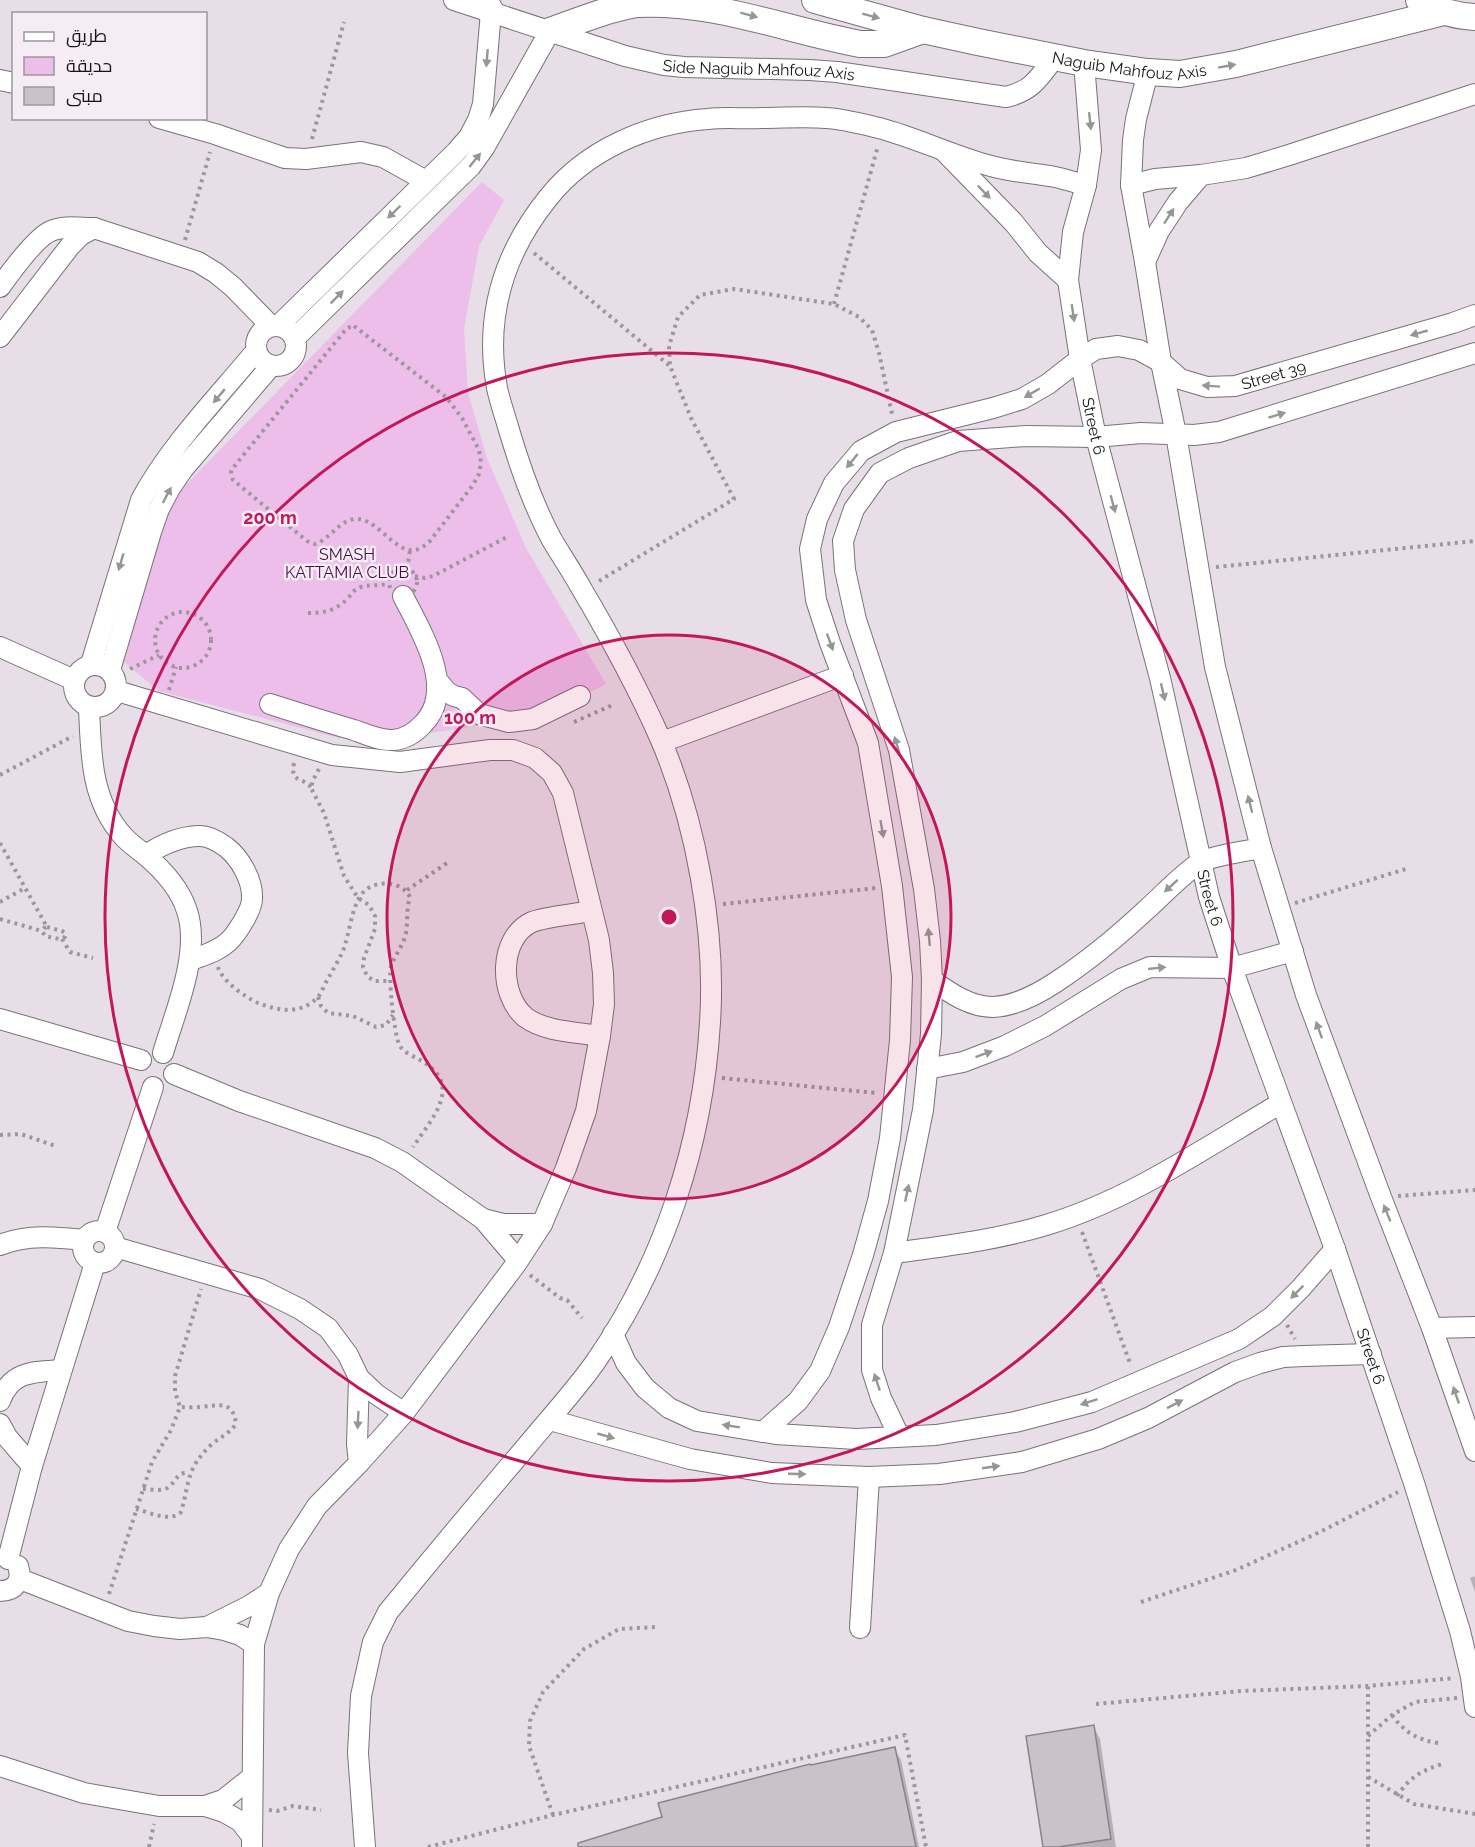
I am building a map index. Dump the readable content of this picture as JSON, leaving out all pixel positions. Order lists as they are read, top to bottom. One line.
{"streets":{"main road":["Naguib Mahfouz Axis"],"street":["Side Naguib Mahfouz Axis","Street 39","Street 6"]},"crossings":[["Naguib Mahfouz Axis","Side Naguib Mahfouz Axis"],["Naguib Mahfouz Axis","Street 6"],["Street 39","Street 6"]],"one_way":["Naguib Mahfouz Axis"],"parks":["SMASH KATTAMIA CLUB"],"legend":["طريق","حديقة","مبنى"],"rings":["200 m","100 m"]}
